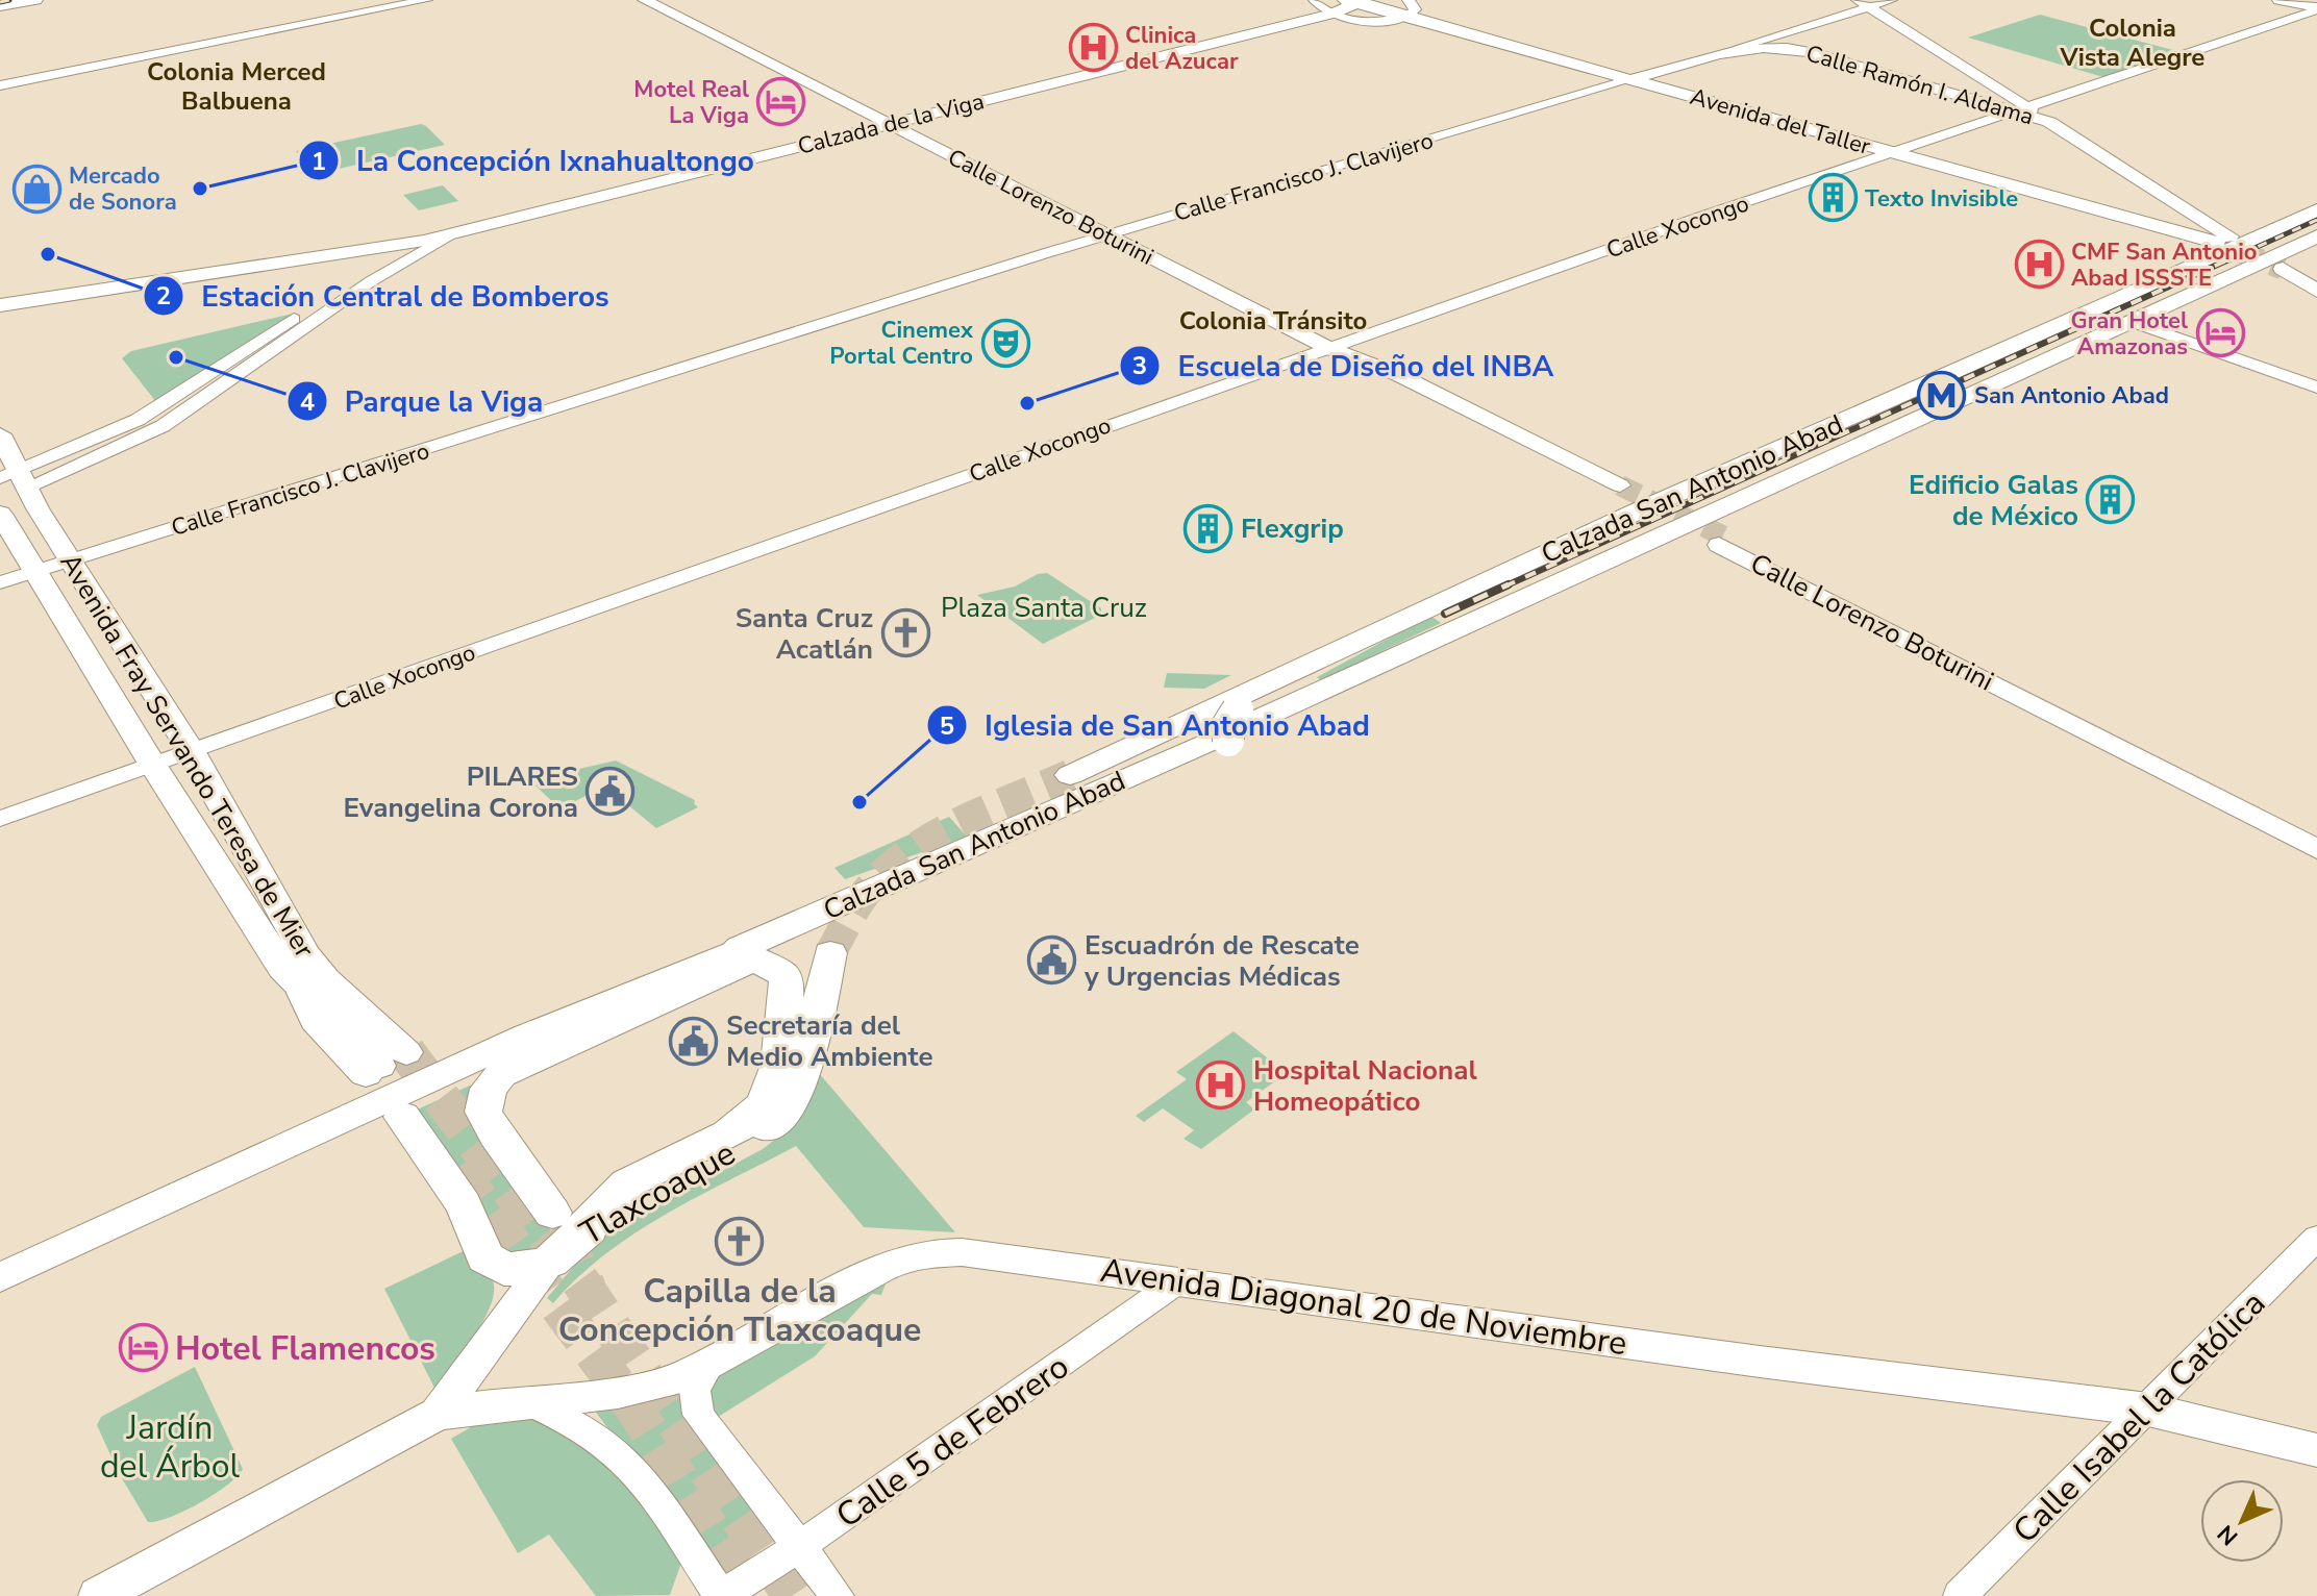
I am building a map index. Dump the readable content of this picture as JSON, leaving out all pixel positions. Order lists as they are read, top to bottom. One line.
{"streets":{"highway":["Calzada San Antonio Abad","Tlaxcoaque"],"main road":["Calle Ramón I. Aldama","Avenida del Taller","Calzada de la Viga","Calle Francisco J. Clavijero","Calle Lorenzo Boturini","Avenida Fray Servando Teresa de Mier","Avenida Diagonal 20 de Noviembre"],"street":["Calle Xocongo","Calle Isabel la Católica","Calle 5 de Febrero"]},"crossings":[["Calle Ramón I. Aldama","Avenida del Taller"],["Calle Ramón I. Aldama","Calle Francisco J. Clavijero"],["Calle Ramón I. Aldama","Calle Xocongo"],["Avenida del Taller","Calzada de la Viga"],["Avenida del Taller","Calle Francisco J. Clavijero"],["Avenida del Taller","Calle Xocongo"],["Calzada de la Viga","Calle Lorenzo Boturini"],["Calzada de la Viga","Avenida Fray Servando Teresa de Mier"],["Calle Francisco J. Clavijero","Calle Lorenzo Boturini"],["Calle Francisco J. Clavijero","Avenida Fray Servando Teresa de Mier"],["Calle Lorenzo Boturini","Calle Xocongo"],["Calle Xocongo","Avenida Fray Servando Teresa de Mier"],["Tlaxcoaque","Avenida Diagonal 20 de Noviembre"],["Avenida Diagonal 20 de Noviembre","Calle Isabel la Católica"],["Avenida Diagonal 20 de Noviembre","Calle 5 de Febrero"]],"districts":["Colonia Vista Alegre","Colonia Merced Balbuena","Colonia Tránsito"],"parks":["Plaza Santa Cruz","Jardín del Árbol"],"places":{"hospital":["Clinica del Azucar","CMF San Antonio Abad ISSSTE","Hospital Nacional Homeopático"],"hotel":["Motel Real La Viga","Gran Hotel Amazonas","Hotel Flamencos"],"shop":["Mercado de Sonora"],"other":["La Concepción Ixnahualtongo","Estación Central de Bomberos","Parque la Viga","Escuela de Diseño del INBA","Iglesia de San Antonio Abad"],"building":["Texto Invisible","Edificio Galas de México","Flexgrip"],"theatre":["Cinemex Portal Centro"],"metro station":["San Antonio Abad"],"church":["Santa Cruz Acatlán","Capilla de la Concepción Tlaxcoaque"],"public building":["PILARES Evangelina Corona","Escuadrón de Rescate y Urgencias Médicas","Secretaría del Medio Ambiente"]},"north":"bottom left"}
